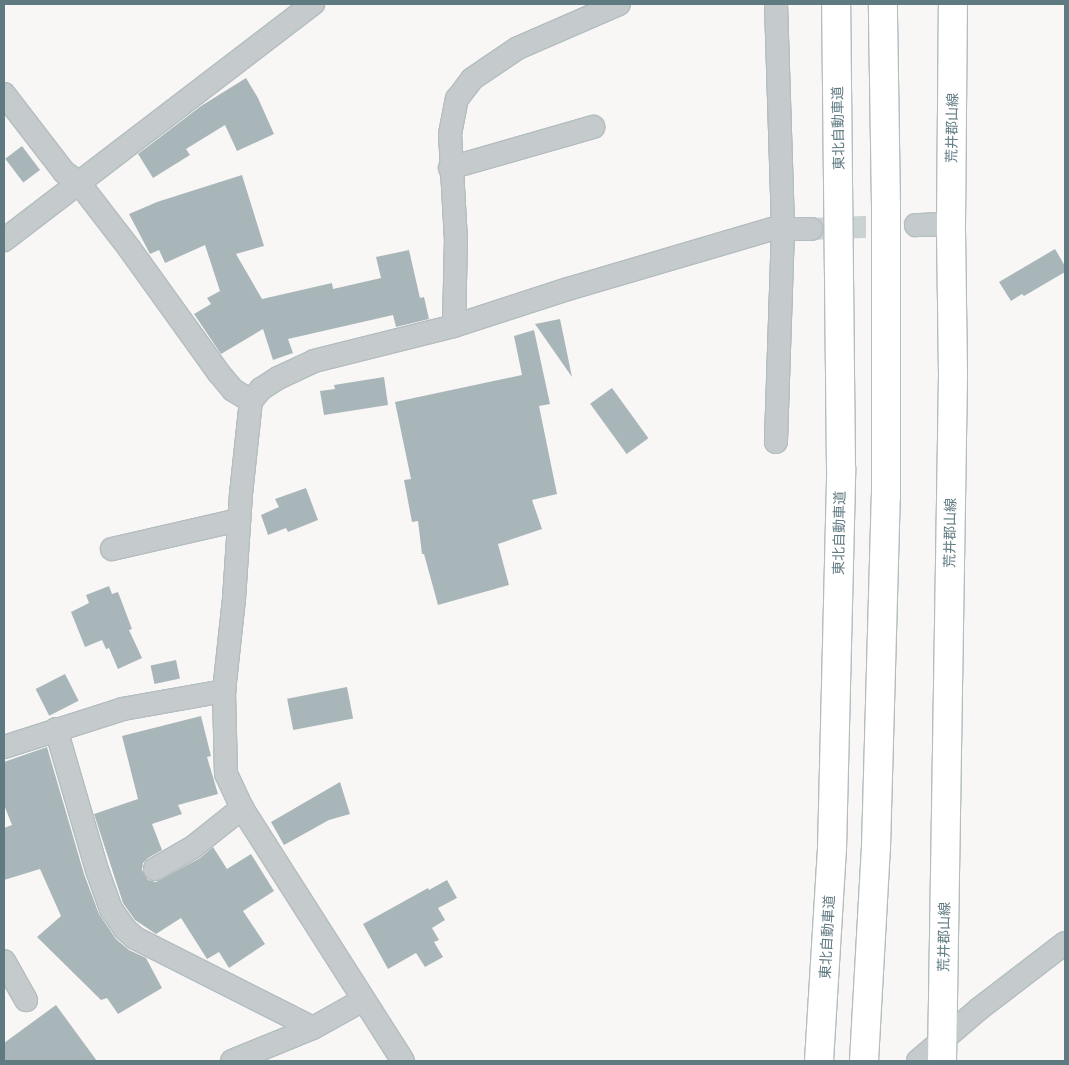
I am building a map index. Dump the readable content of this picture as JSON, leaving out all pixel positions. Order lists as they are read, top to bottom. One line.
{"streets":{"main road":["東北自動車道","荒井郡山線"]}}
